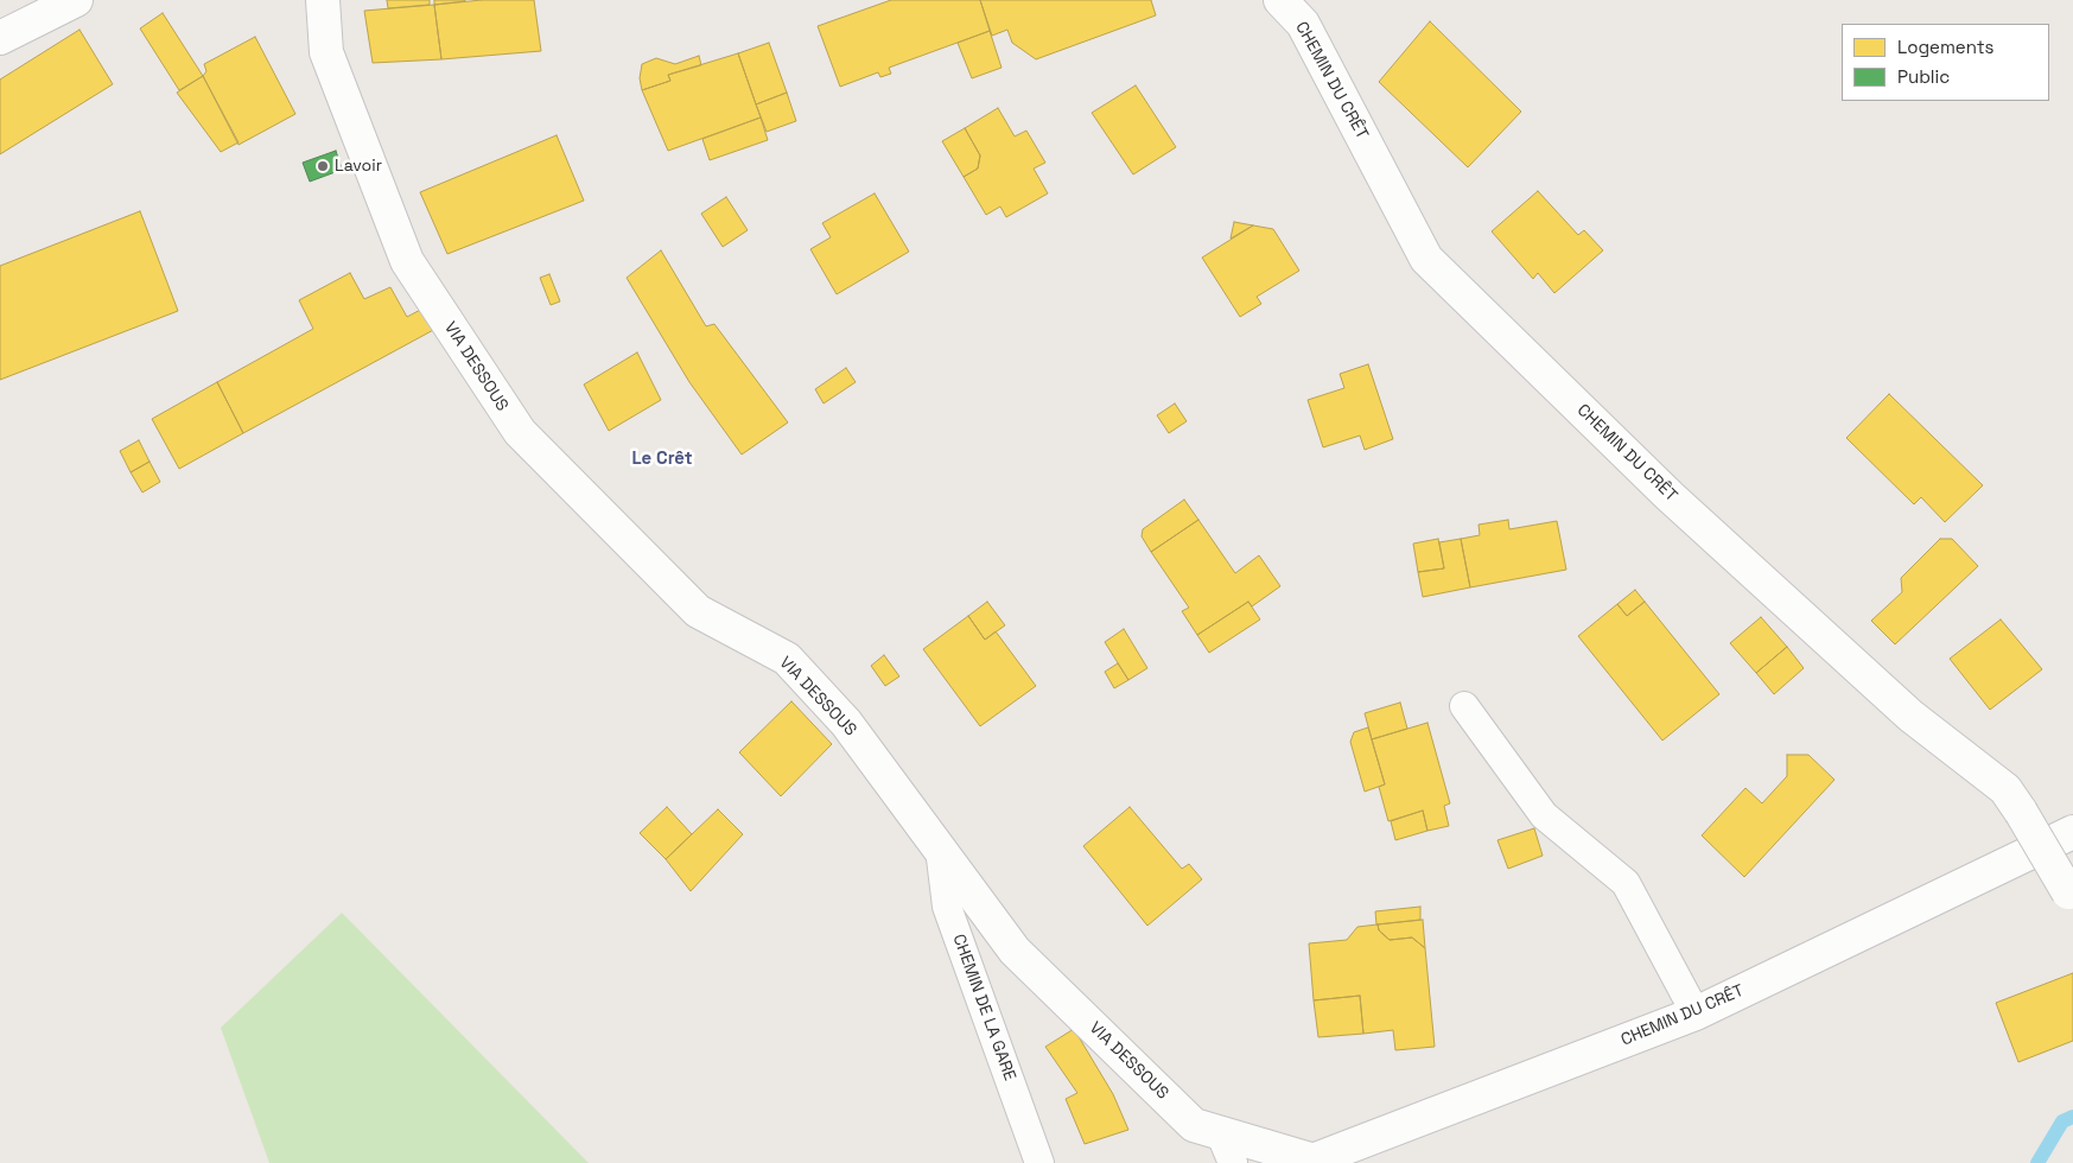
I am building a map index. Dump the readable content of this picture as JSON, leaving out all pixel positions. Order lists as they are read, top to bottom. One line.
{"streets":{"street":["CHEMIN DU CRÊT","VIA DESSOUS"],"lane":["CHEMIN DE LA GARE"]},"crossings":[["CHEMIN DU CRÊT","VIA DESSOUS"],["VIA DESSOUS","CHEMIN DE LA GARE"]],"districts":["Le Crêt"],"places":["Lavoir"],"legend":["Logements","Public"]}
